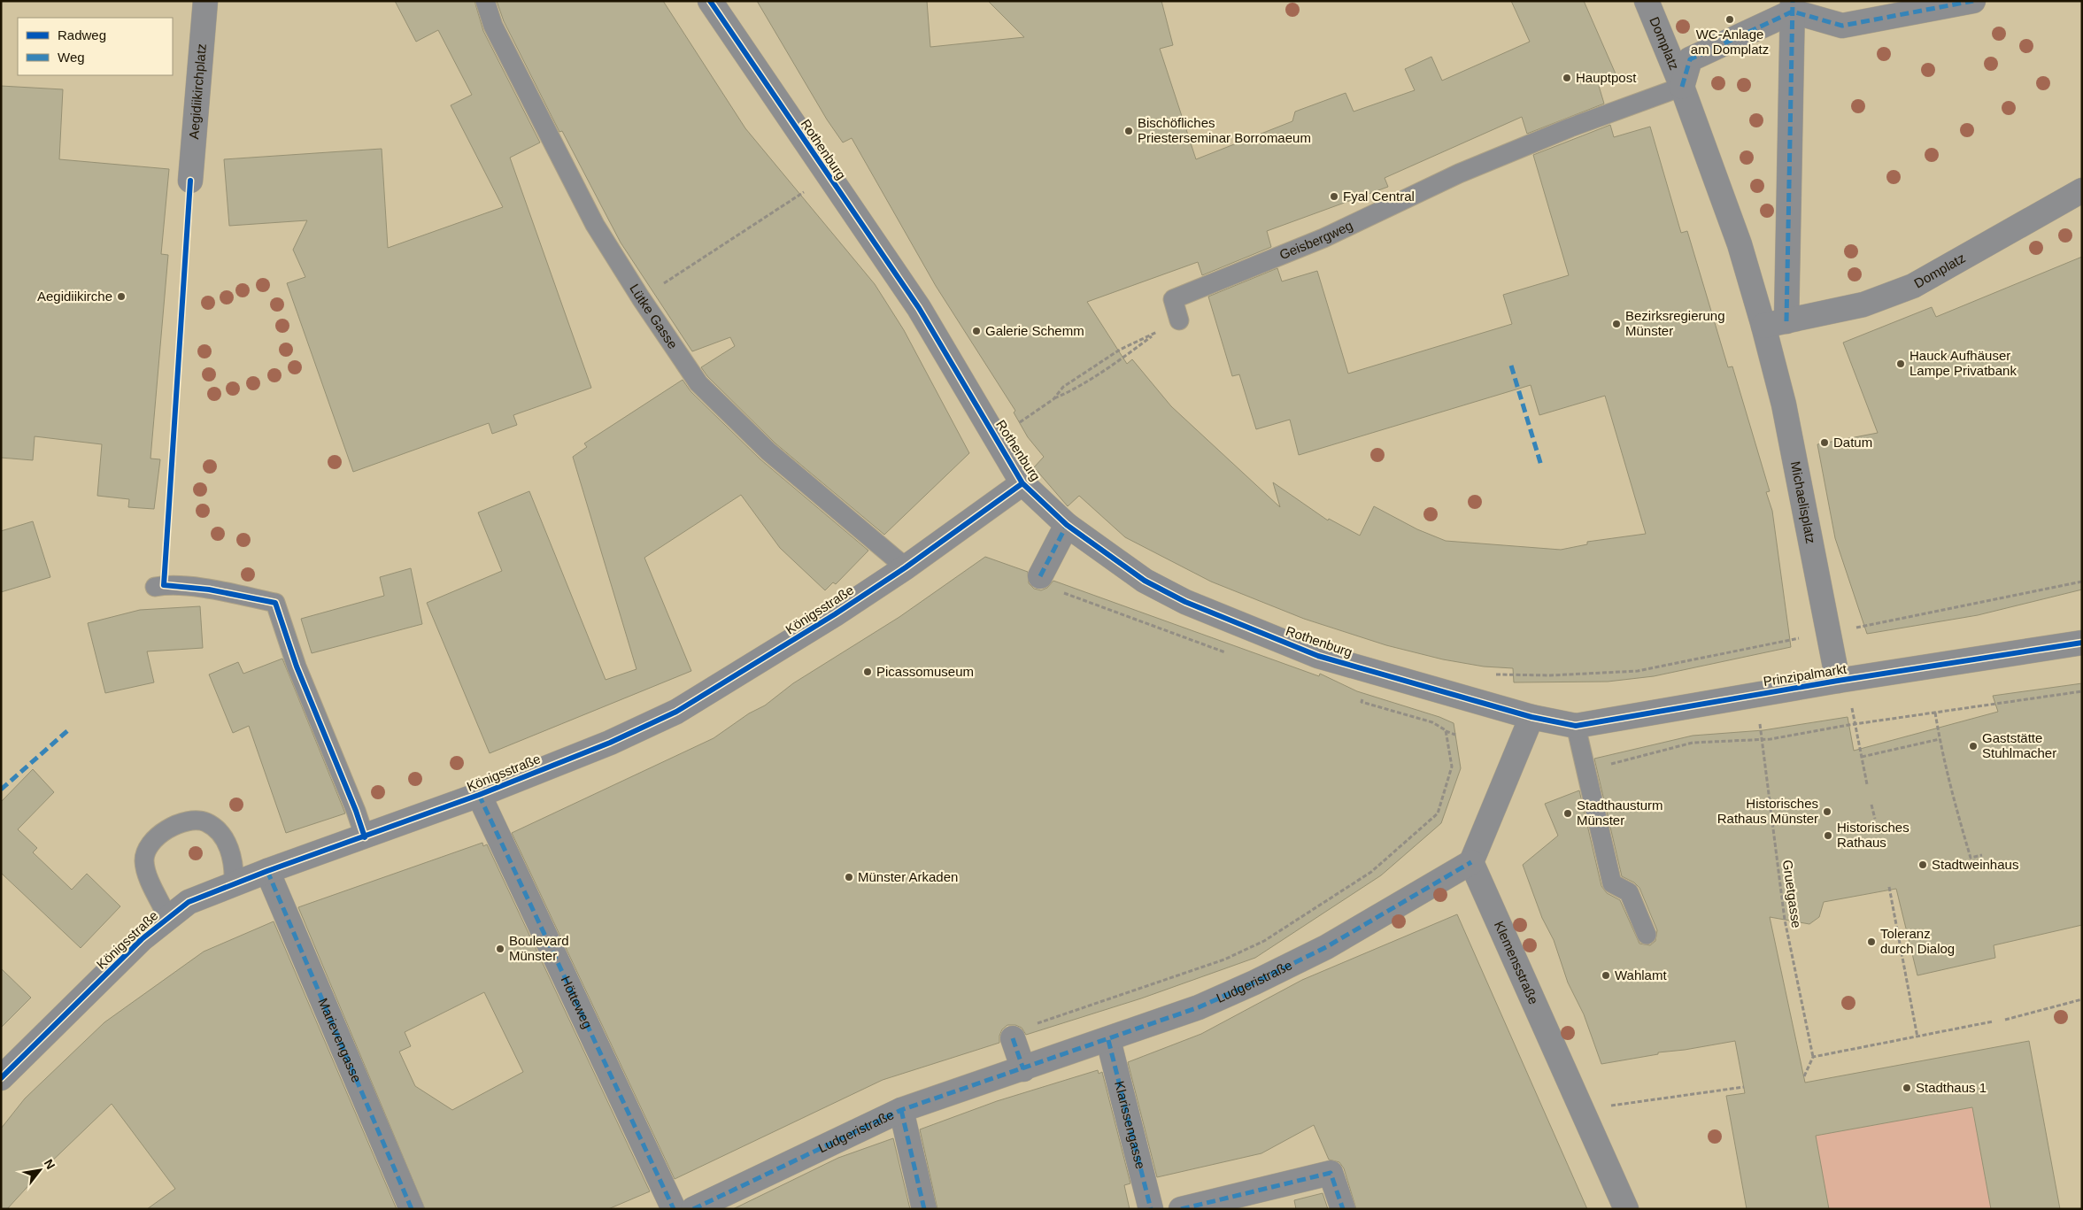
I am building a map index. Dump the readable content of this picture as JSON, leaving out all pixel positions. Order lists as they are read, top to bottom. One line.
{"streets":{"street":["Domplatz","Aegidiikirchplatz","Rothenburg","Michaelisplatz","Königsstraße","Prinzipalmarkt","Klemensstraße","Ludgeristraße","Hötteweg","Marievengasse","Klarissengasse"],"lane":["Geisbergweg","Lütke Gasse"],"path":["Gruetgasse"]},"crossings":[["Domplatz","Geisbergweg"],["Domplatz","Michaelisplatz"],["Rothenburg","Königsstraße"],["Rothenburg","Prinzipalmarkt"],["Lütke Gasse","Königsstraße"],["Michaelisplatz","Prinzipalmarkt"],["Königsstraße","Hötteweg"],["Königsstraße","Marievengasse"],["Klemensstraße","Ludgeristraße"],["Ludgeristraße","Klarissengasse"]],"places":["WC-Anlage am Domplatz","Hauptpost","Bischöfliches Priesterseminar Borromaeum","Fyal Central","Aegidiikirche","Bezirksregierung Münster","Galerie Schemm","Hauck Aufhäuser Lampe Privatbank","Datum","Picassomuseum","Gaststätte Stuhlmacher","Historisches Rathaus Münster","Stadthausturm Münster","Historisches Rathaus","Stadtweinhaus","Münster Arkaden","Toleranz durch Dialog","Boulevard Münster","Wahlamt","Stadthaus 1"],"legend":["Radweg","Weg"],"north":"top right"}
